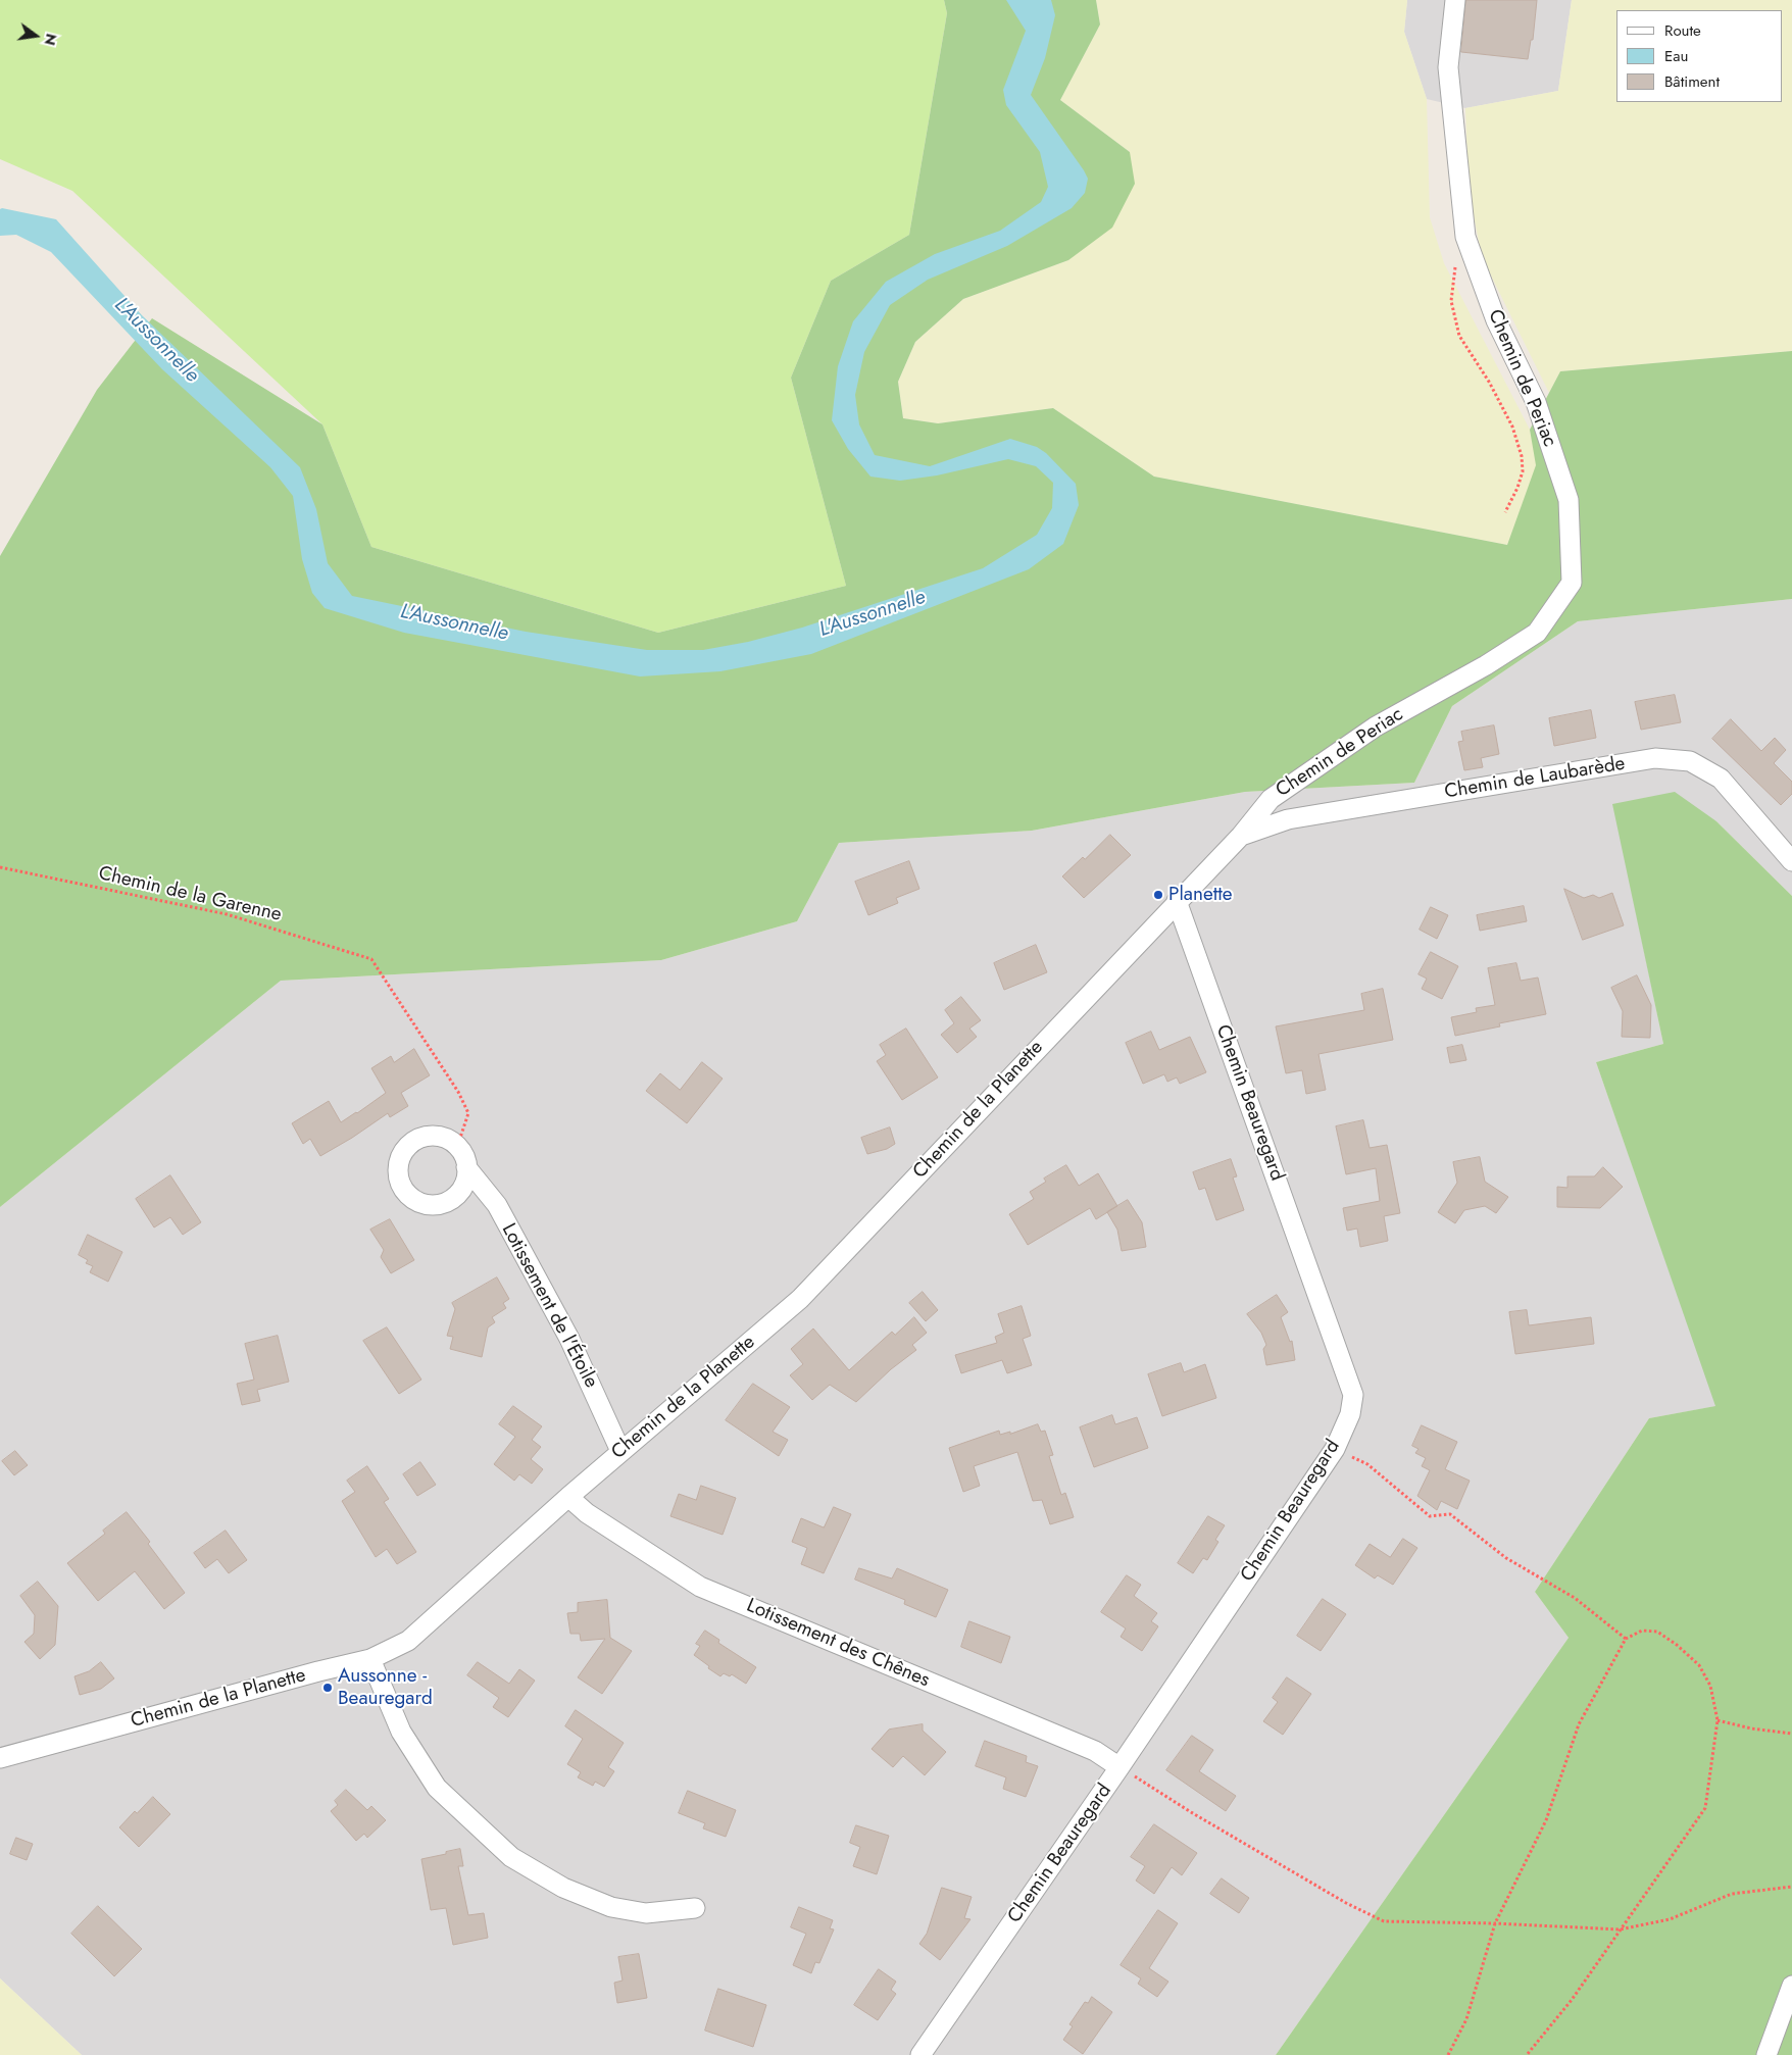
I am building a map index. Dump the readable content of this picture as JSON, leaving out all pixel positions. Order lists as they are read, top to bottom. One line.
{"streets":{"street":["Chemin de Periac","Chemin de Laubarède","Chemin Beauregard","Chemin de la Planette","Lotissement de l'Étoile","Lotissement des Chênes"],"path":["Chemin de la Garenne"]},"crossings":[["Chemin de Periac","Chemin de Laubarède"],["Chemin de Periac","Chemin de la Planette"],["Chemin de Laubarède","Chemin de la Planette"],["Chemin de la Garenne","Lotissement de l'Étoile"],["Chemin Beauregard","Chemin de la Planette"],["Chemin Beauregard","Lotissement des Chênes"],["Chemin de la Planette","Lotissement de l'Étoile"],["Chemin de la Planette","Lotissement des Chênes"]],"water":["L'Aussonnelle"],"places":["Planette","Aussonne - Beauregard"],"legend":["Route","Eau","Bâtiment"],"north":"right"}
